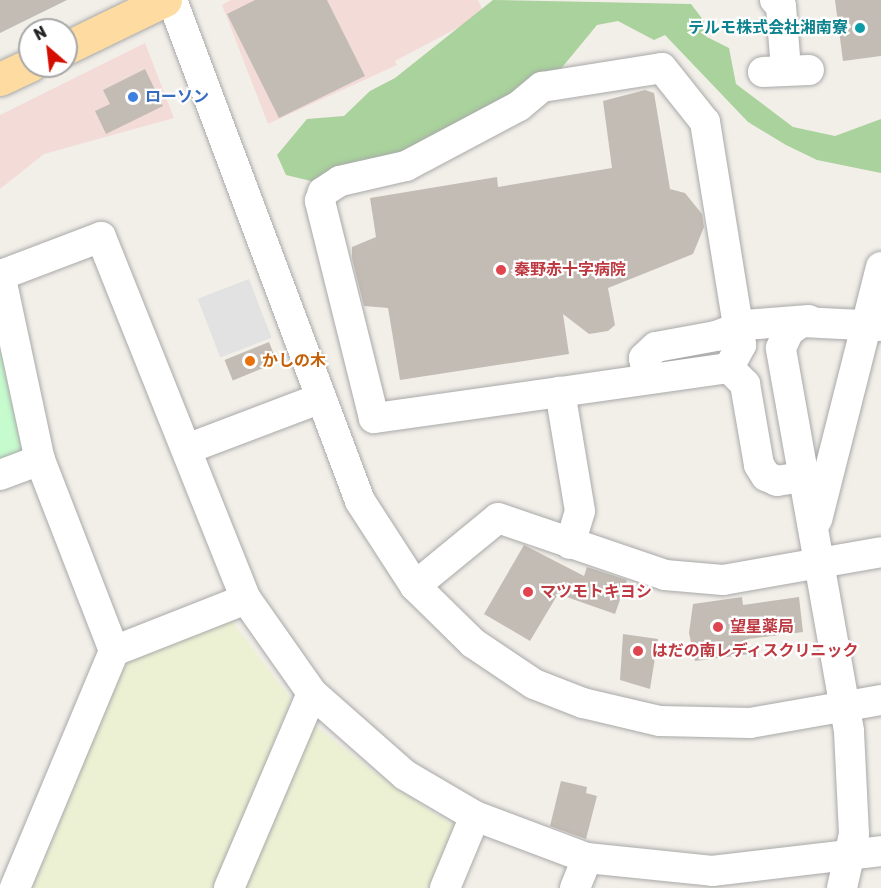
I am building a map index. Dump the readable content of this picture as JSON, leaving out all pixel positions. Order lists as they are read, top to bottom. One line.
{"places":["テルモ株式会社湘南寮","ローソン","秦野赤十字病院","かしの木","マツモトキヨシ","望星薬局","はだの南レディスクリニック"],"north":"top left"}
